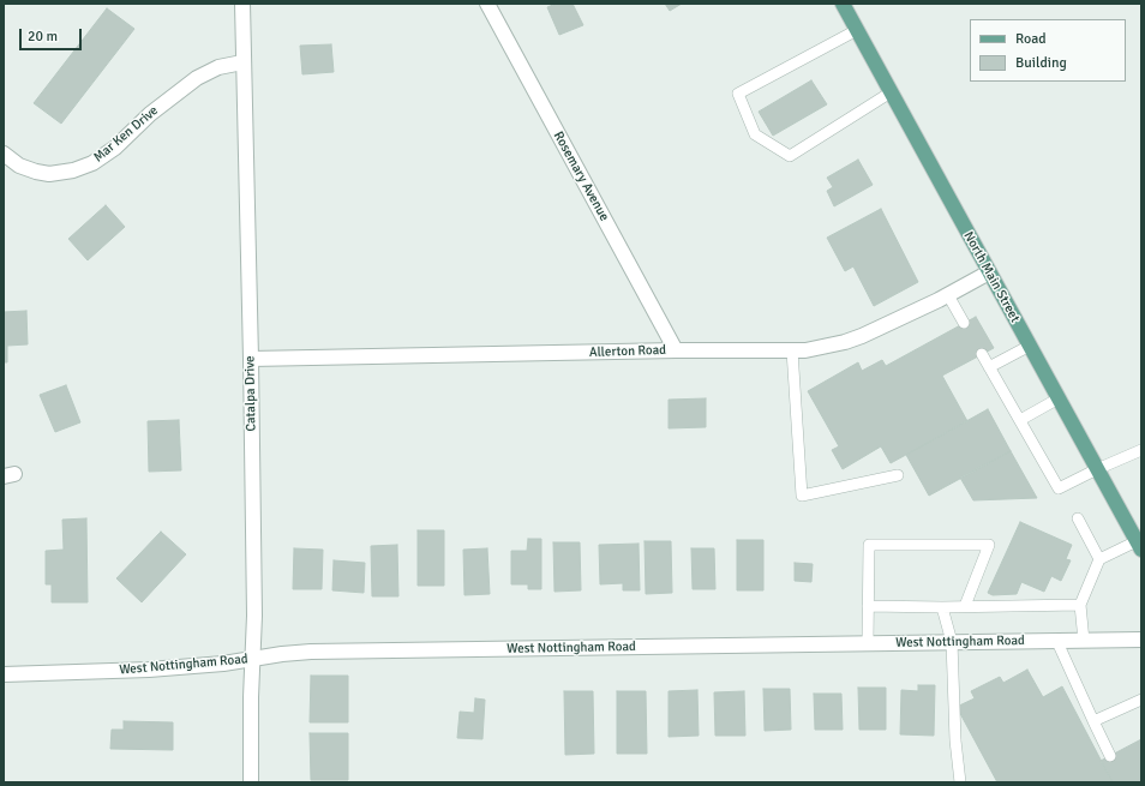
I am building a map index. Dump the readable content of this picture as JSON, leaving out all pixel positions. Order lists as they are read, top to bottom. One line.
{"streets":{"main road":["North Main Street"],"street":["Mar Ken Drive","Rosemary Avenue","Allerton Road","Catalpa Drive","West Nottingham Road"]},"crossings":[["Mar Ken Drive","Catalpa Drive"],["Rosemary Avenue","Allerton Road"],["North Main Street","Allerton Road"],["Allerton Road","Catalpa Drive"],["Catalpa Drive","West Nottingham Road"]],"legend":["Road","Building"],"scale_bar":"20 m"}
